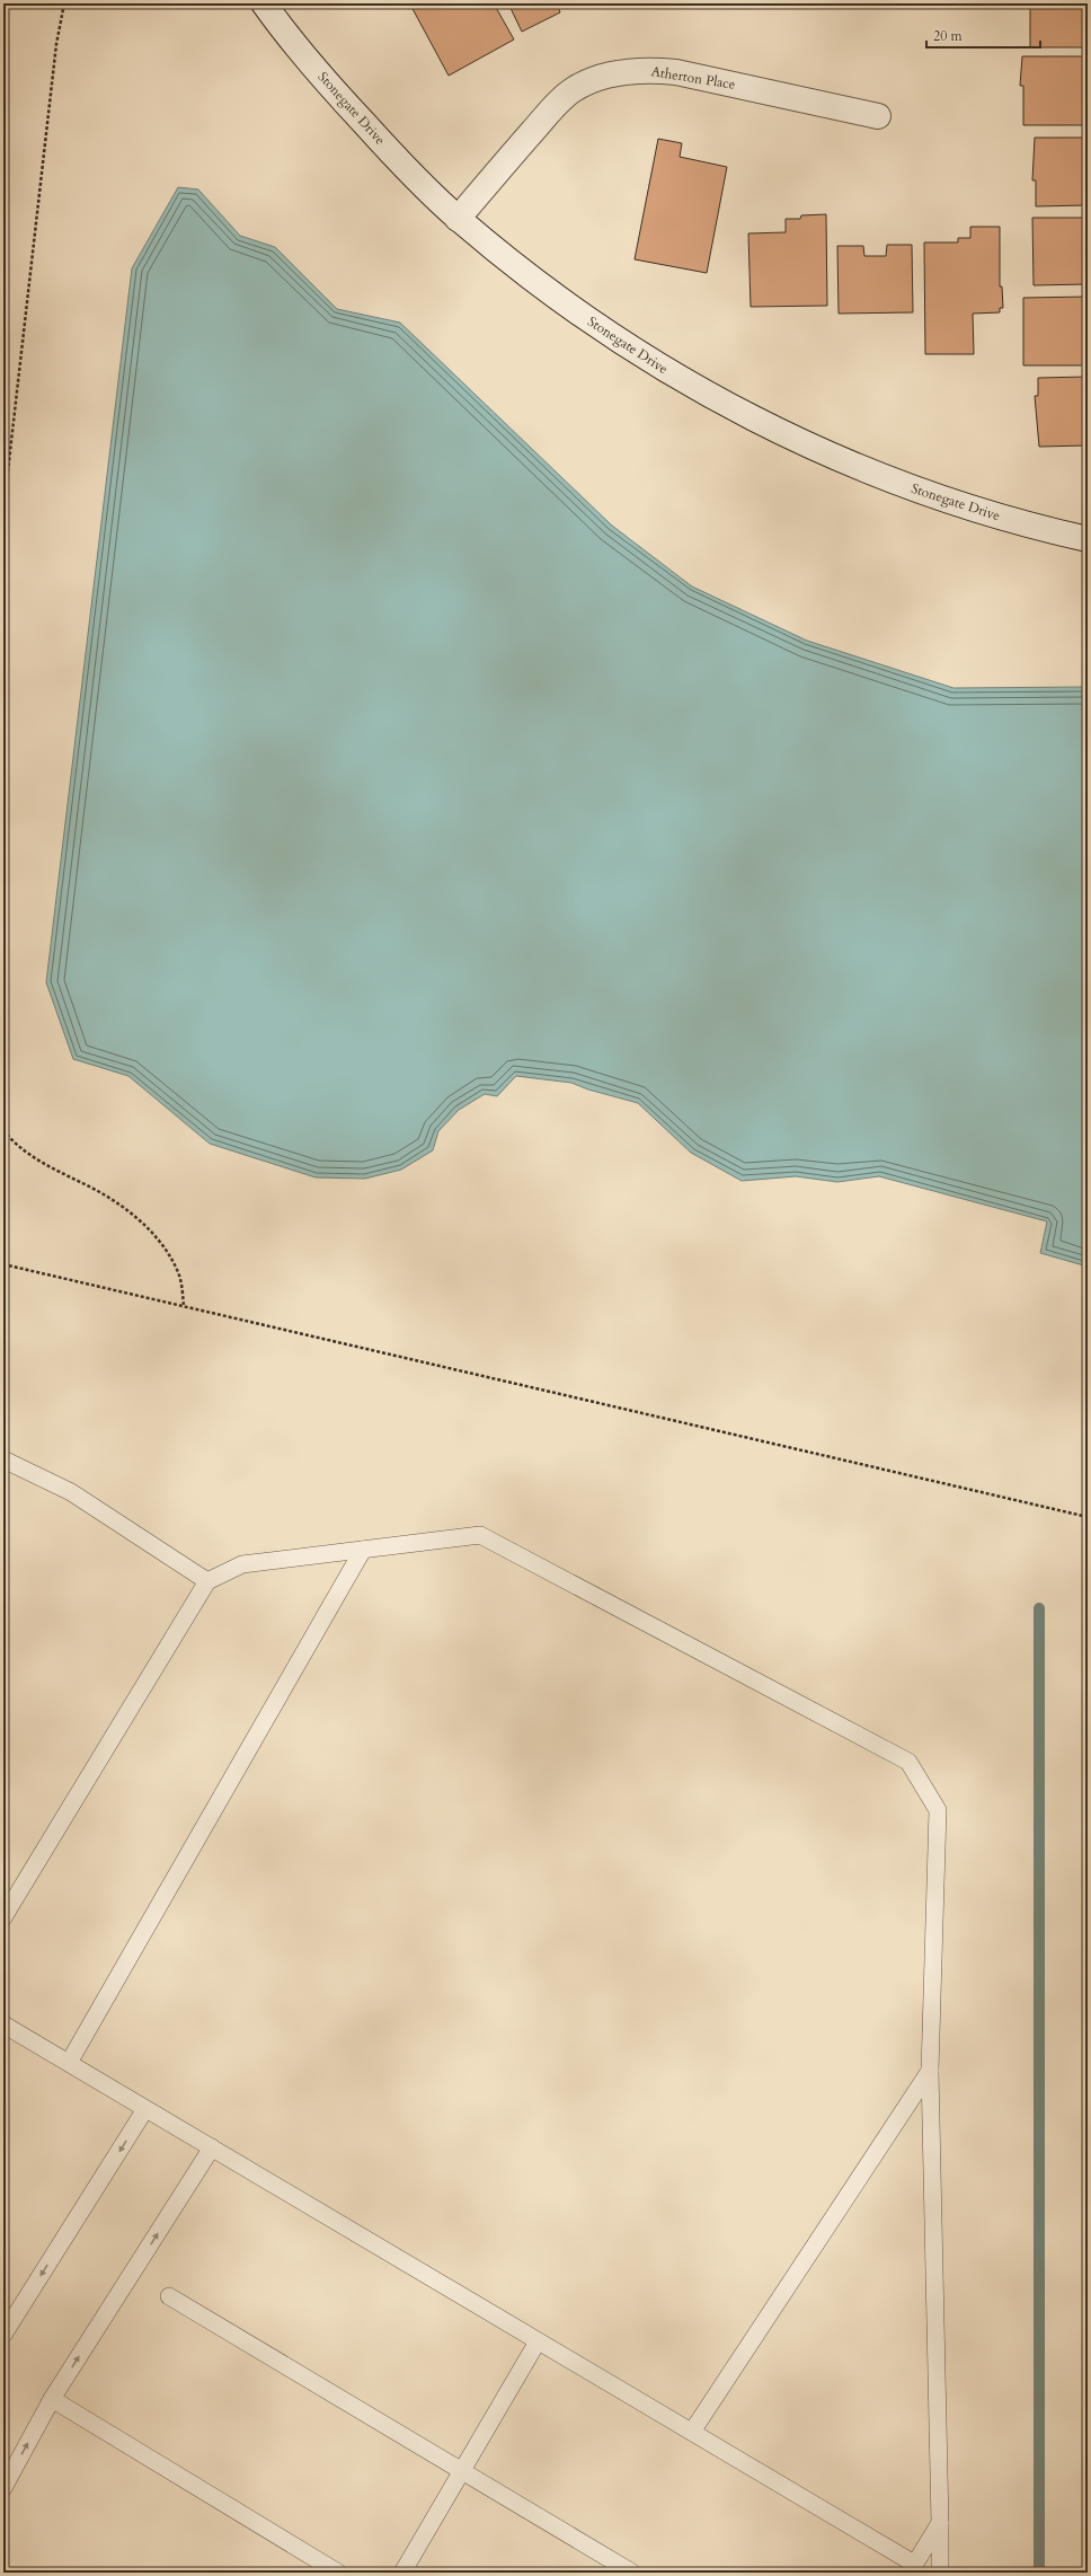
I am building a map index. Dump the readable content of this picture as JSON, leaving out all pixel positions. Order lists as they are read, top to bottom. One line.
{"streets":{"street":["Atherton Place","Stonegate Drive"]},"crossings":[["Atherton Place","Stonegate Drive"]],"scale_bar":"20 m"}
